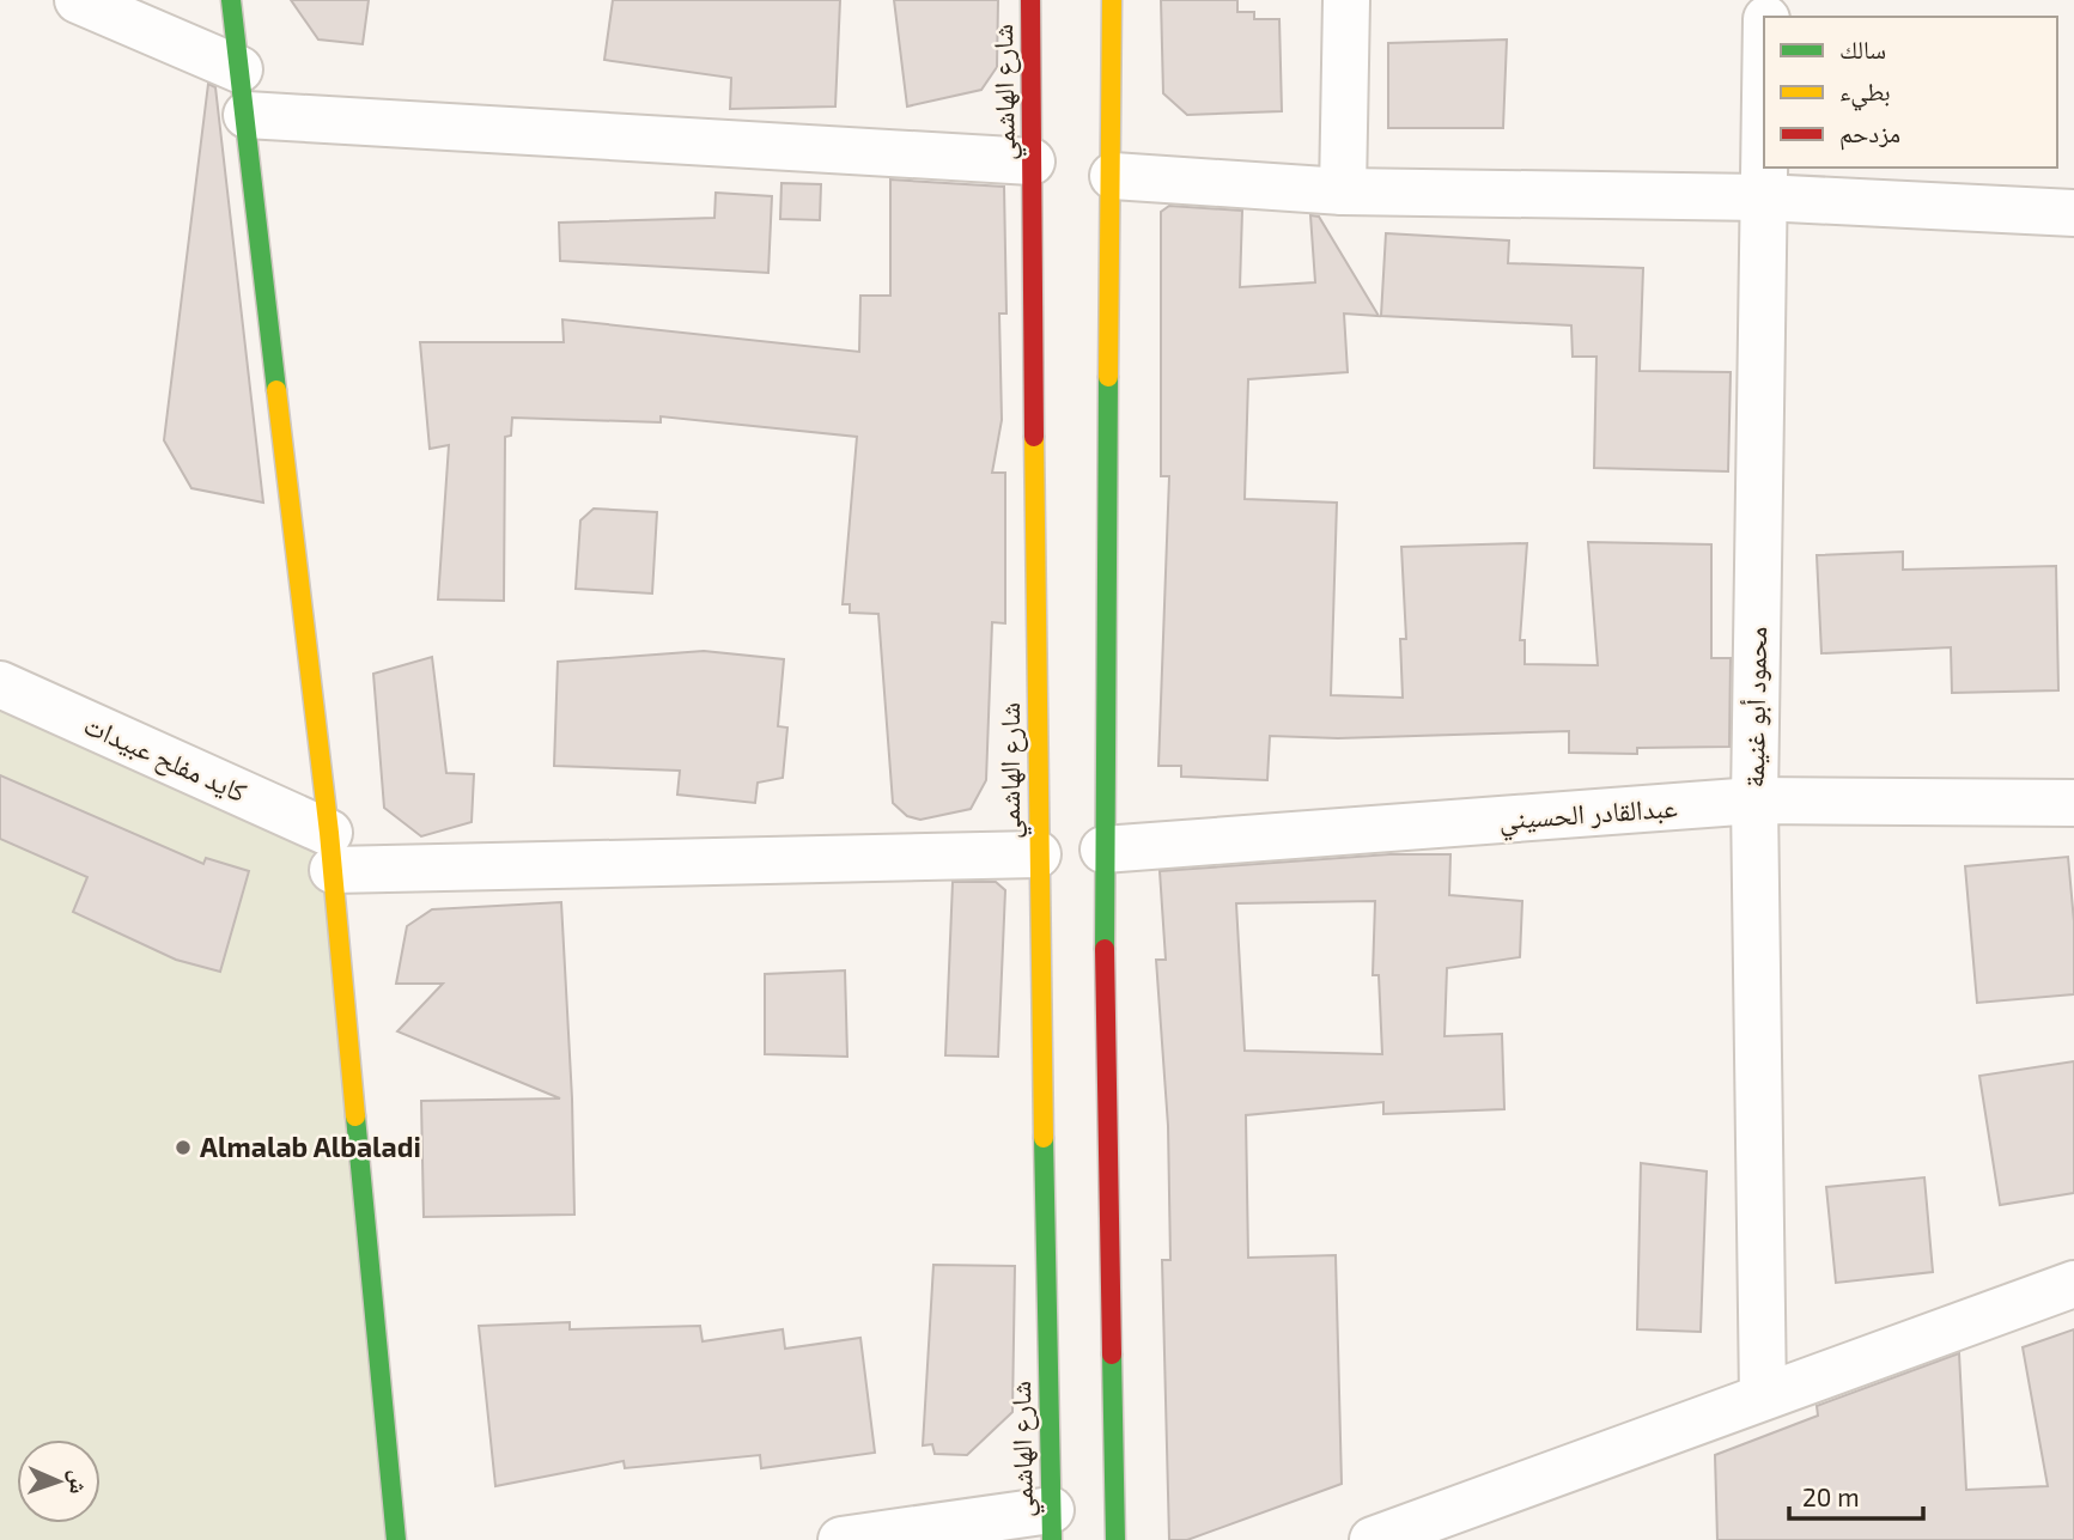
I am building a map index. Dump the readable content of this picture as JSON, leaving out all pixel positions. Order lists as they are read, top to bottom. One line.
{"streets":{"main road":["شارع الهاشمي"],"street":["محمود أبو غنيمة","كايد مفلح عبيدات","عبدالقادر الحسيني"]},"crossings":[["محمود أبو غنيمة","عبدالقادر الحسيني"]],"places":["Almalab Albaladi"],"legend":["سالك","بطيء","مزدحم"],"scale_bar":"20 m","north":"right"}
